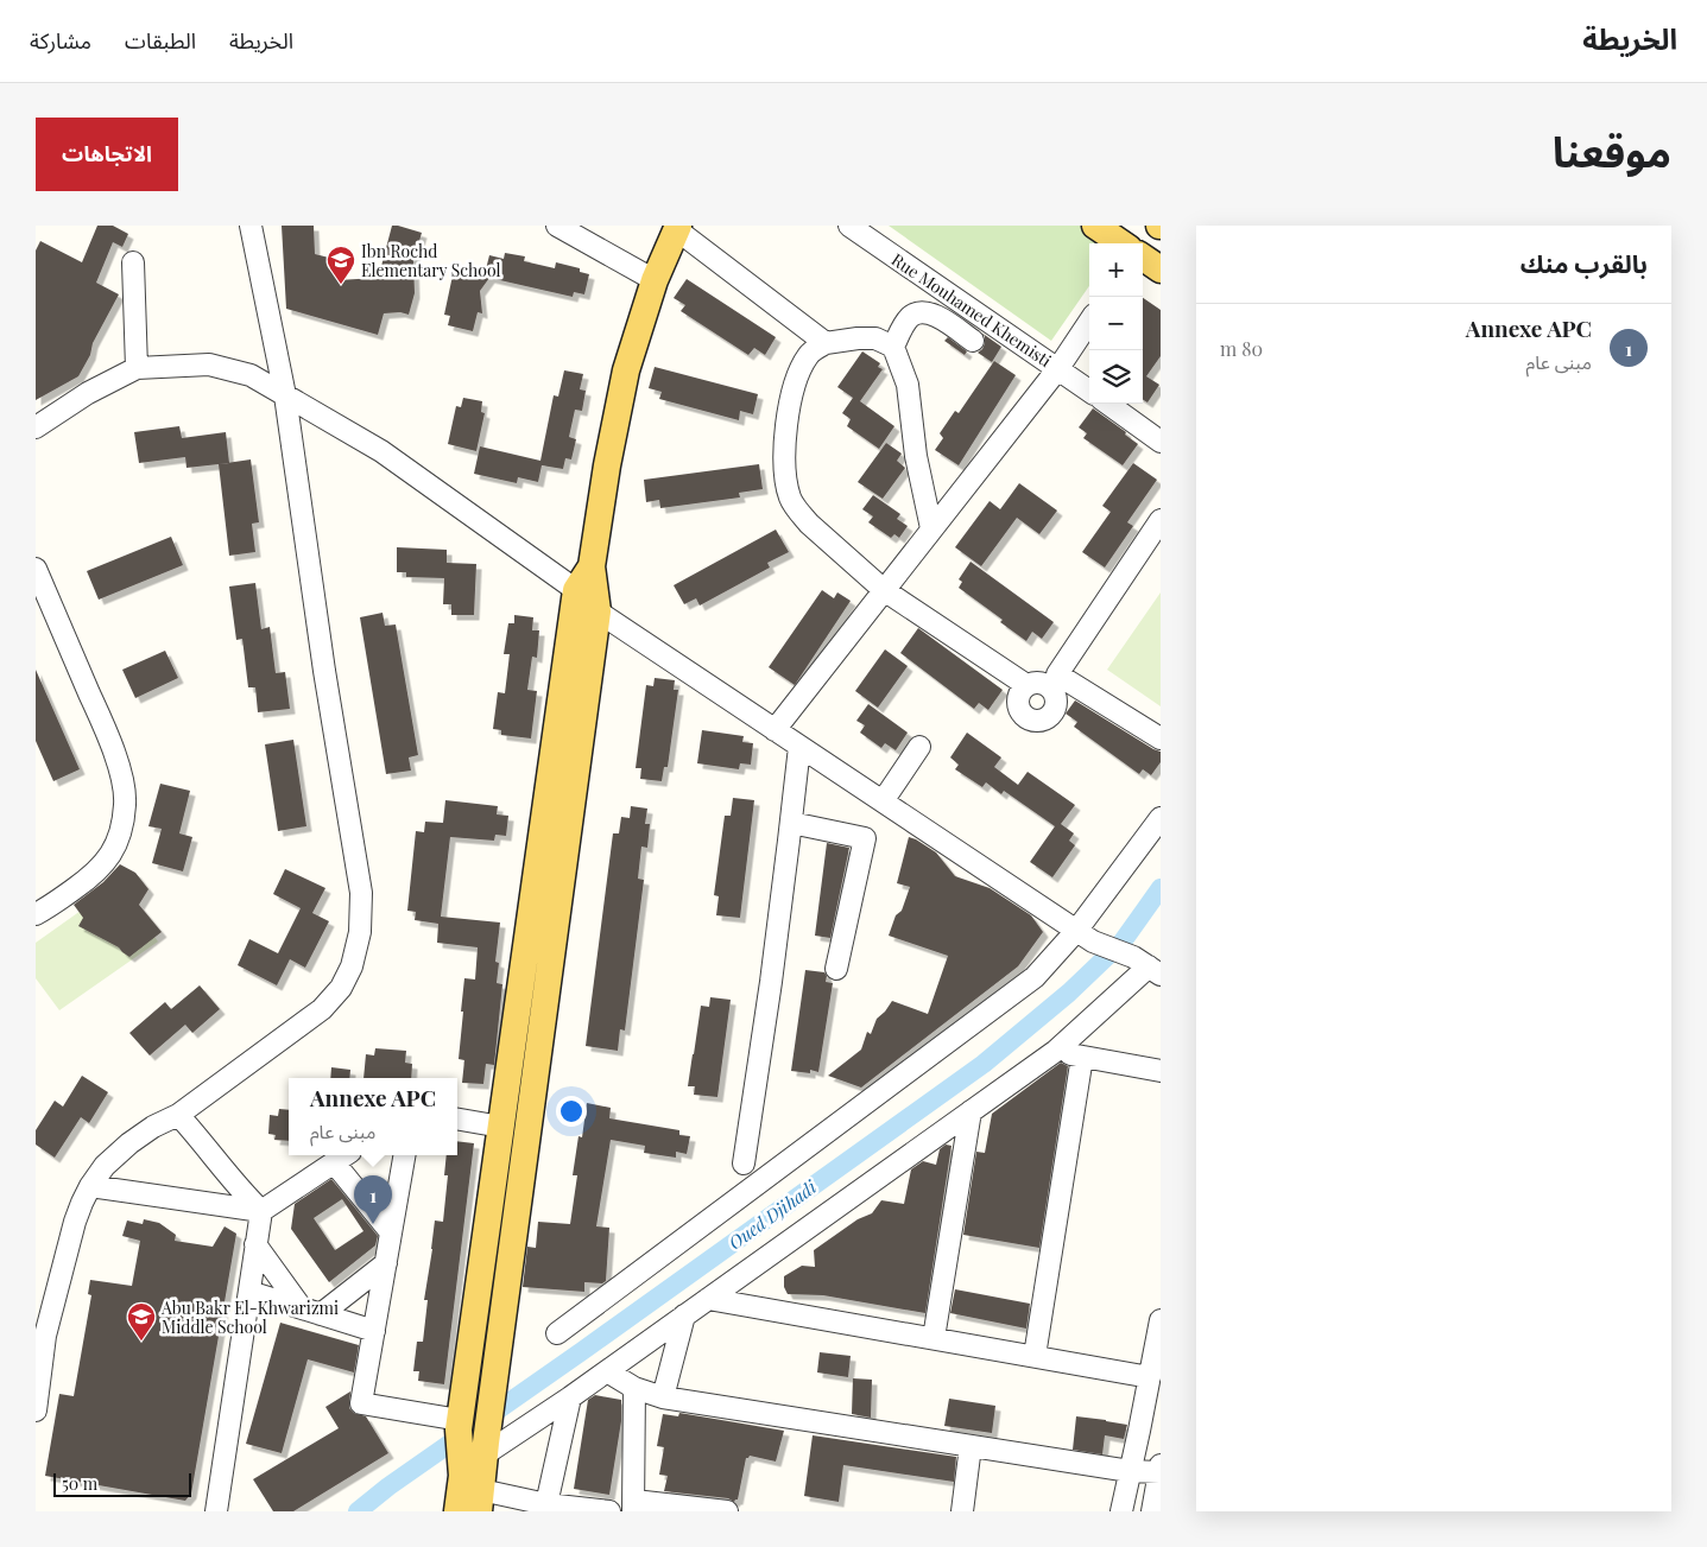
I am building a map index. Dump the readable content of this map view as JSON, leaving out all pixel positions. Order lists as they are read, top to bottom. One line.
{"streets":{"street":["Rue Mouhamed Khemisti"]},"water":["Oued Djihadi"],"places":{"school or university":["Ibn Rochd Elementary School","Abu Bakr El-Khwarizmi Middle School"]},"scale_bar":"50 m","page":{"header":"الخريطة","nav":["الخريطة","الطبقات","مشاركة"],"title":"موقعنا","buttons":"الاتجاهات","heading":"بالقرب منك","map_buttons":["+","−"],"list":[{"mark":"1","name":"Annexe APC","note":"مبنى عام","value":"80 m"}],"popup":["Annexe APC","مبنى عام"],"pins":"1","scale":"50 m"}}
